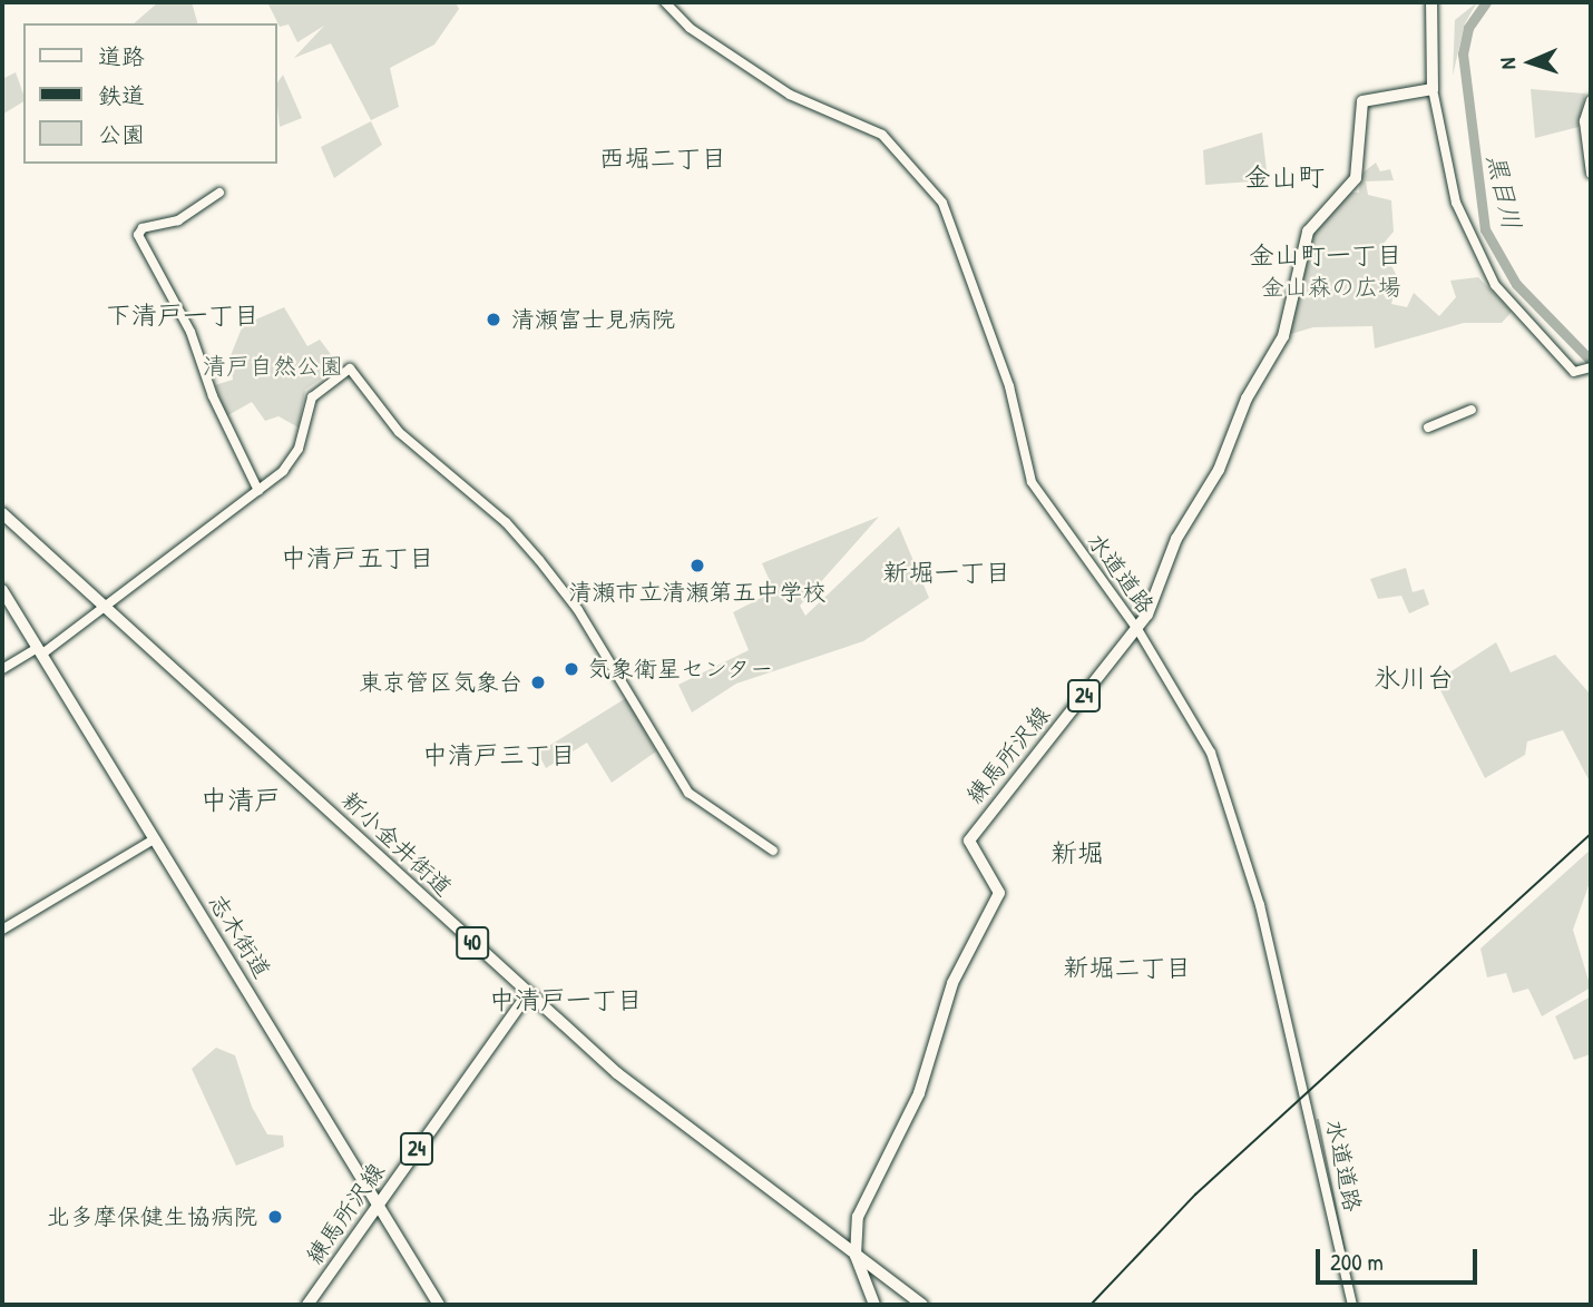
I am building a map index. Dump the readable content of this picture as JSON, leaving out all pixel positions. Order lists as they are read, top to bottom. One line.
{"streets":{"main road":["24","練馬所沢線","新小金井街道","志木街道","40"],"street":["水道道路"]},"crossings":[["水道道路","練馬所沢線"],["練馬所沢線","新小金井街道"],["練馬所沢線","志木街道"]],"districts":["西堀二丁目","金山町","金山町一丁目","下清戸一丁目","中清戸五丁目","新堀一丁目","氷川台","中清戸三丁目","中清戸","新堀","新堀二丁目","中清戸一丁目"],"water":["黒目川"],"parks":["金山森の広場","清戸自然公園"],"places":["清瀬富士見病院","清瀬市立清瀬第五中学校","気象衛星センター","東京管区気象台","北多摩保健生協病院"],"legend":["道路","鉄道","公園"],"scale_bar":"200 m","north":"left"}
